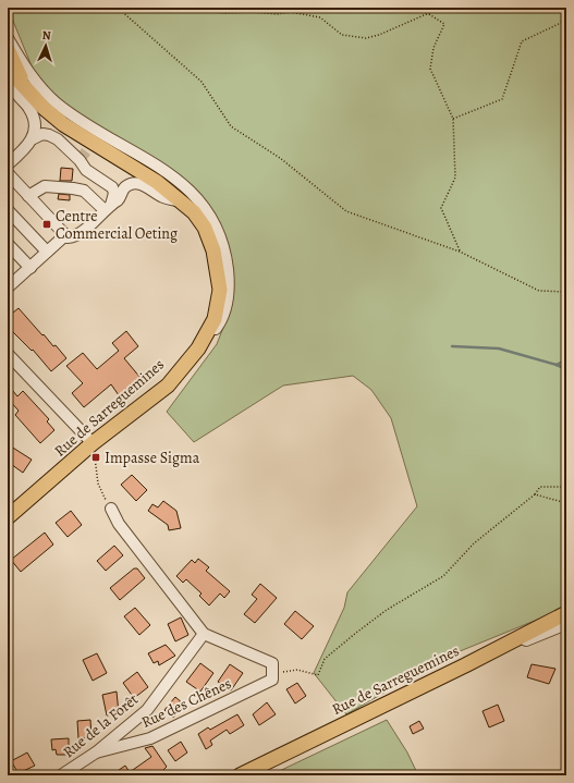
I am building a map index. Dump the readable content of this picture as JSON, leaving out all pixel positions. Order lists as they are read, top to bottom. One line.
{"streets":{"main road":["Rue de Sarreguemines"],"street":["Rue des Chênes","Rue de la Forêt"]},"crossings":[["Rue des Chênes","Rue de la Forêt"]],"places":{"transit":["Centre Commercial Oeting","Impasse Sigma"]},"north":"top"}
